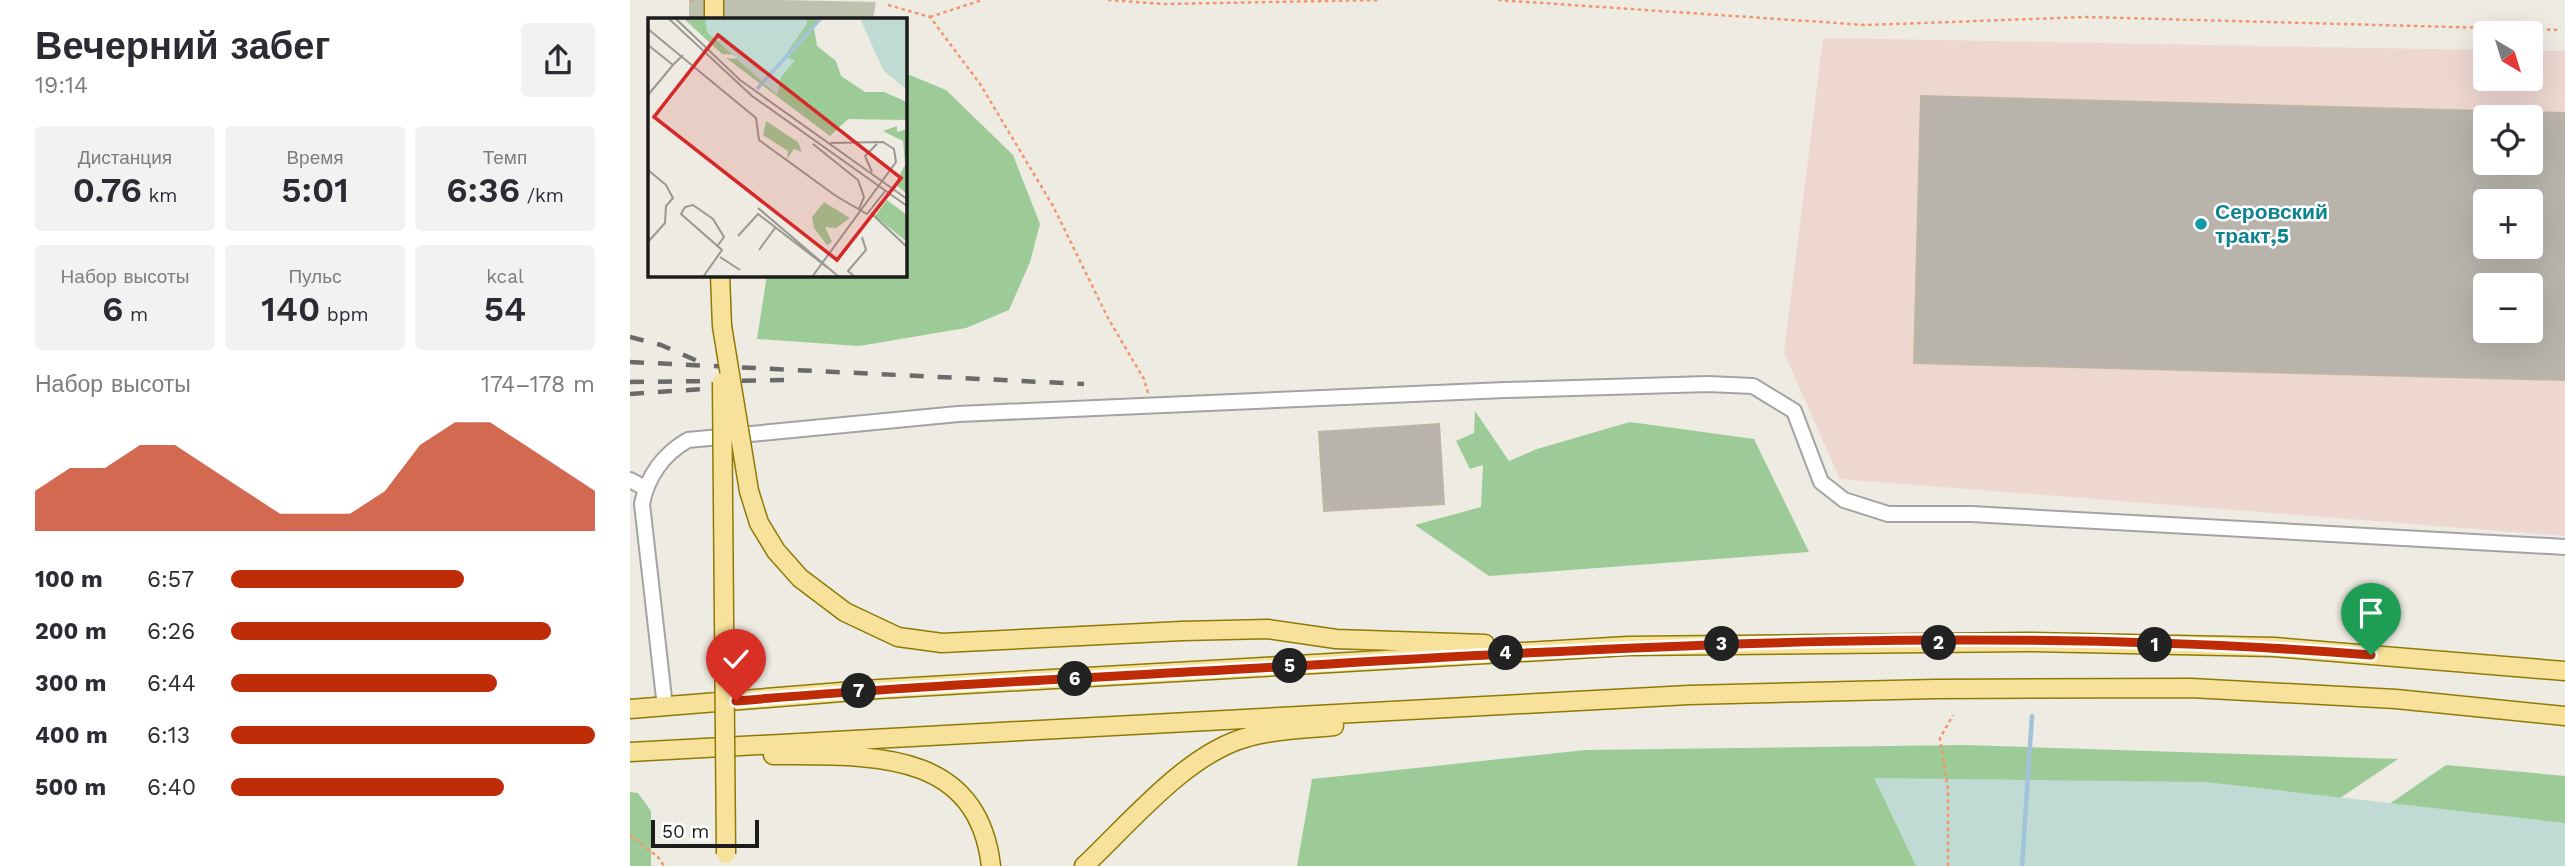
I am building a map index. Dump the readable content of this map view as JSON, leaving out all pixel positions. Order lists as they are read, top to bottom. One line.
{"places":["Серовский тракт,5"],"scale_bar":"50 m","north":"bottom right","page":{"heading":["Вечерний забег","19:14"],"map_buttons":["+","−"],"stats":[["Дистанция","0.76 km"],["Время","5:01"],["Темп","6:36 /km"],["Набор высоты","6 m"],["Пульс","140 bpm"],["kcal","54"]],"chart":["Набор высоты","174–178 m"],"list":[{"name":"100 m","note":"6:57"},{"name":"200 m","note":"6:26"},{"name":"300 m","note":"6:44"},{"name":"400 m","note":"6:13"},{"name":"500 m","note":"6:40"}],"pins":["2","3","1","4","5","6","7"],"scale":"50 m"}}
